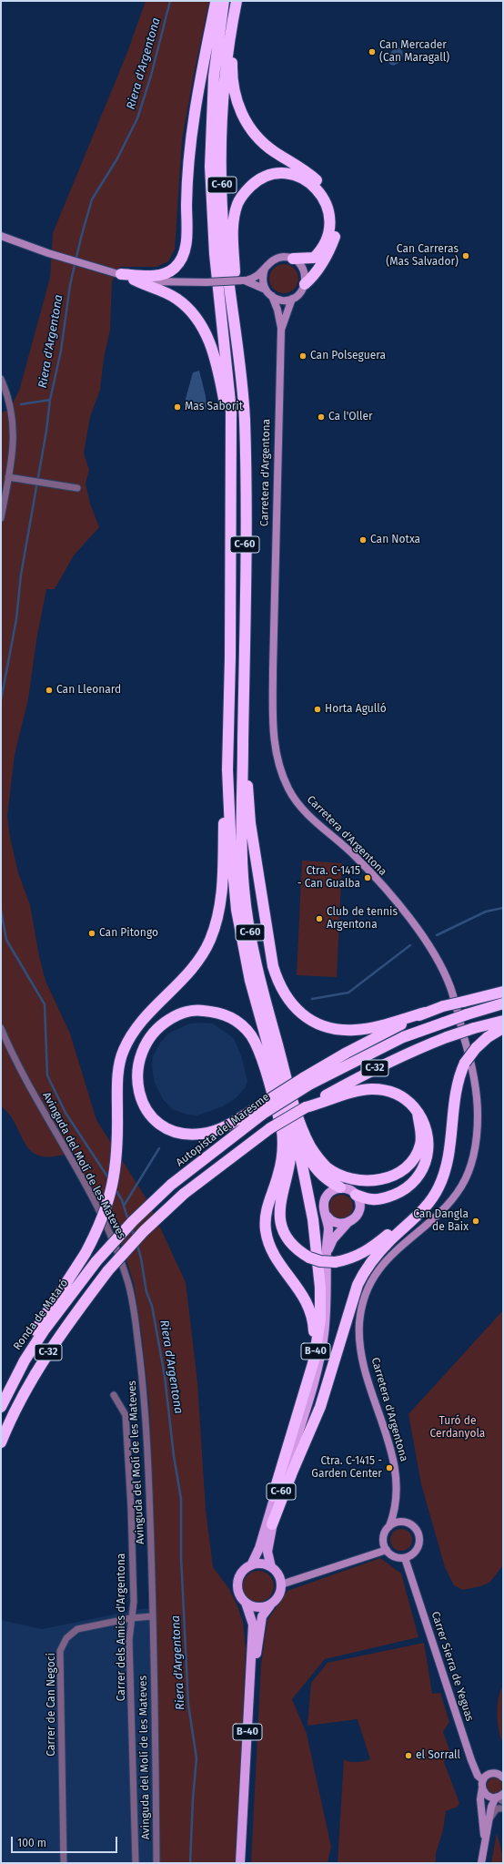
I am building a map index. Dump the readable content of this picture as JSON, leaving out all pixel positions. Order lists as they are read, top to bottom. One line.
{"streets":{"highway":["C-60","C-32","Autopista del Maresme","Ronda de Mataró","B-40"],"street":["Carretera d'Argentona","Avinguda del Molí de les Mateves","Carrer dels Amics d'Argentona","Carrer Sierra de Yeguas","Carrer de Can Negoci"]},"crossings":[["C-60","B-40"],["Carretera d'Argentona","Carrer Sierra de Yeguas"],["Autopista del Maresme","Ronda de Mataró"],["Avinguda del Molí de les Mateves","Carrer de Can Negoci"],["Carrer dels Amics d'Argentona","Carrer de Can Negoci"]],"water":["Riera d'Argentona"],"parks":["Turó de Cerdanyola"],"places":["Can Mercader (Can Maragall)","Can Carreras (Mas Salvador)","Can Polseguera","Mas Saborit","Ca l'Oller","Can Notxa","Can Lleonard","Horta Agulló","Ctra. C-1415 - Can Gualba","Club de tennis Argentona","Can Pitongo","Can Dangla de Baix","Ctra. C-1415 - Garden Center","el Sorrall"],"scale_bar":"100 m"}
